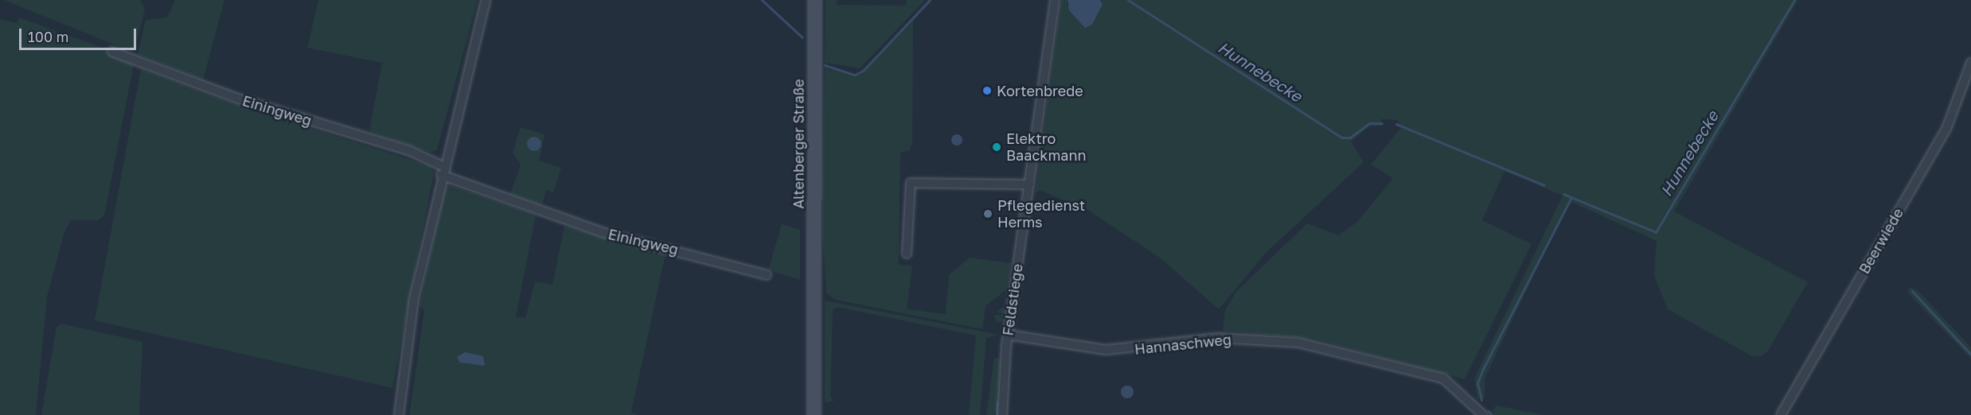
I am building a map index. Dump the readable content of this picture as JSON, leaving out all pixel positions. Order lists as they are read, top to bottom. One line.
{"streets":{"main road":["Altenberger Straße"],"street":["Einingweg","Beerwiede","Feldstiege","Hannaschweg"]},"crossings":[["Feldstiege","Hannaschweg"]],"water":["Hunnebecke"],"places":["Kortenbrede","Elektro Baackmann","Pflegedienst Herms"],"scale_bar":"100 m"}
